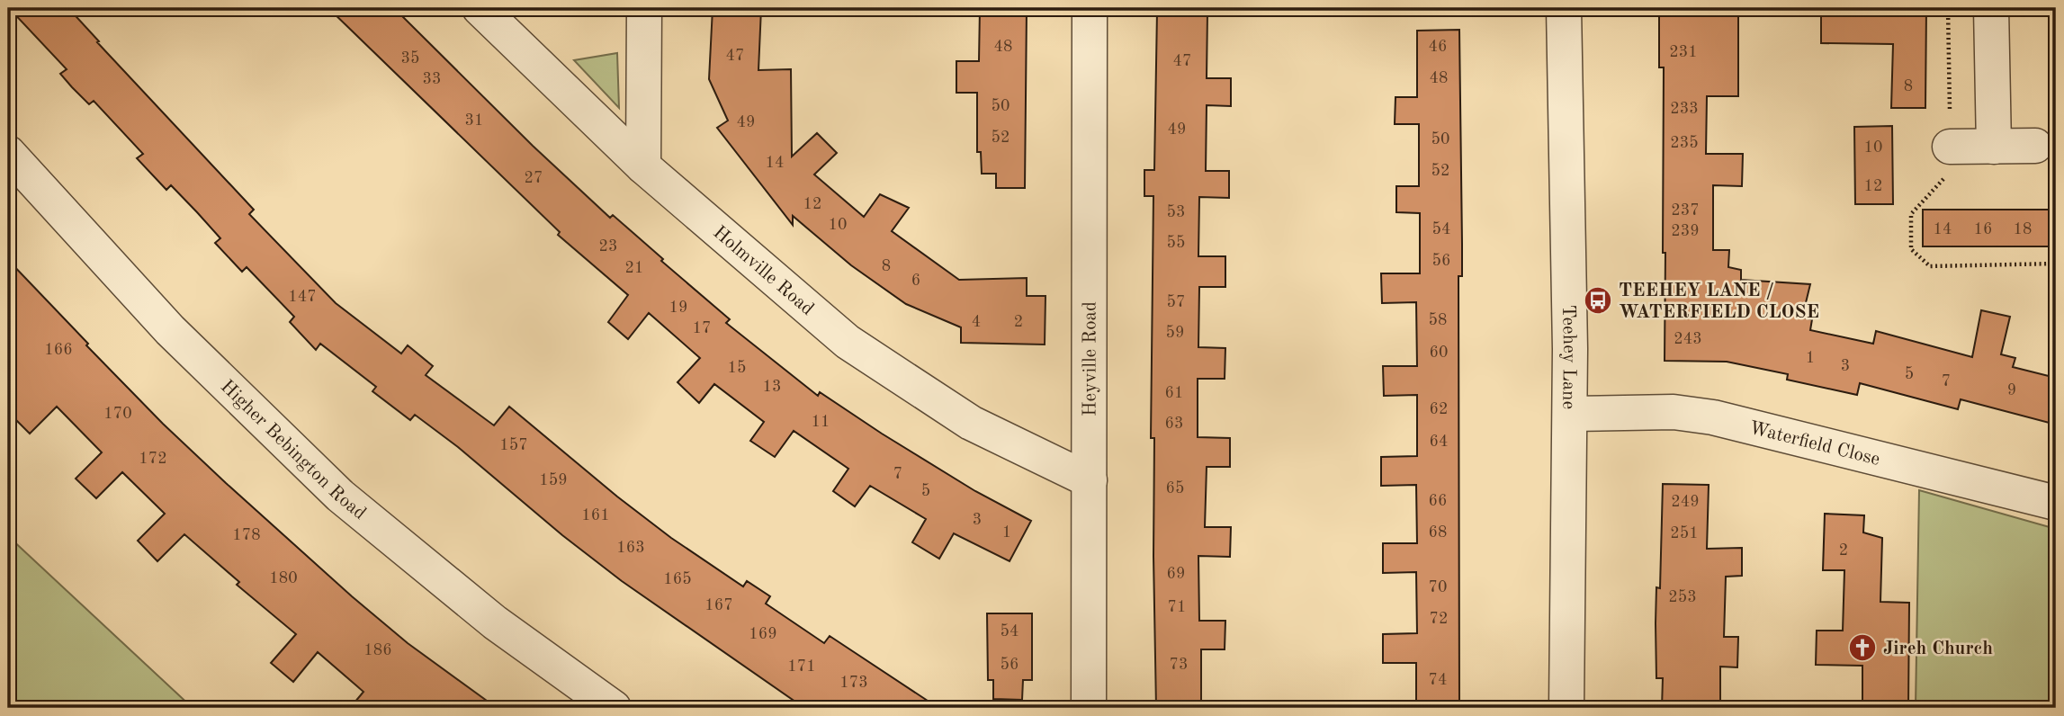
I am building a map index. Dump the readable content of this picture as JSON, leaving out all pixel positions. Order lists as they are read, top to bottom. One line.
{"streets":{"street":["Holmville Road","Heyville Road","Teehey Lane","Waterfield Close","Higher Bebington Road"]},"crossings":[["Holmville Road","Heyville Road"],["Teehey Lane","Waterfield Close"]],"places":{"bus stop":["TEEHEY LANE / WATERFIELD CLOSE"],"church":["Jireh Church"]},"house_numbers":["48","46","231","47","35","47","48","33","8","50","233","31","49","49","52","50","235","10","14","52","27","12","12","237","53","10","54","14","16","18","239","55","23","56","8","21","6","147","57","19","58","4","2","17","59","243","166","60","1","3","15","5","7","13","9","61","62","170","11","63","64","157","172","7","159","65","5","66","249","161","3","1","68","251","178","163","2","69","180","165","70","253","167","71","72","54","169","186","56","73","171","74","173"]}
